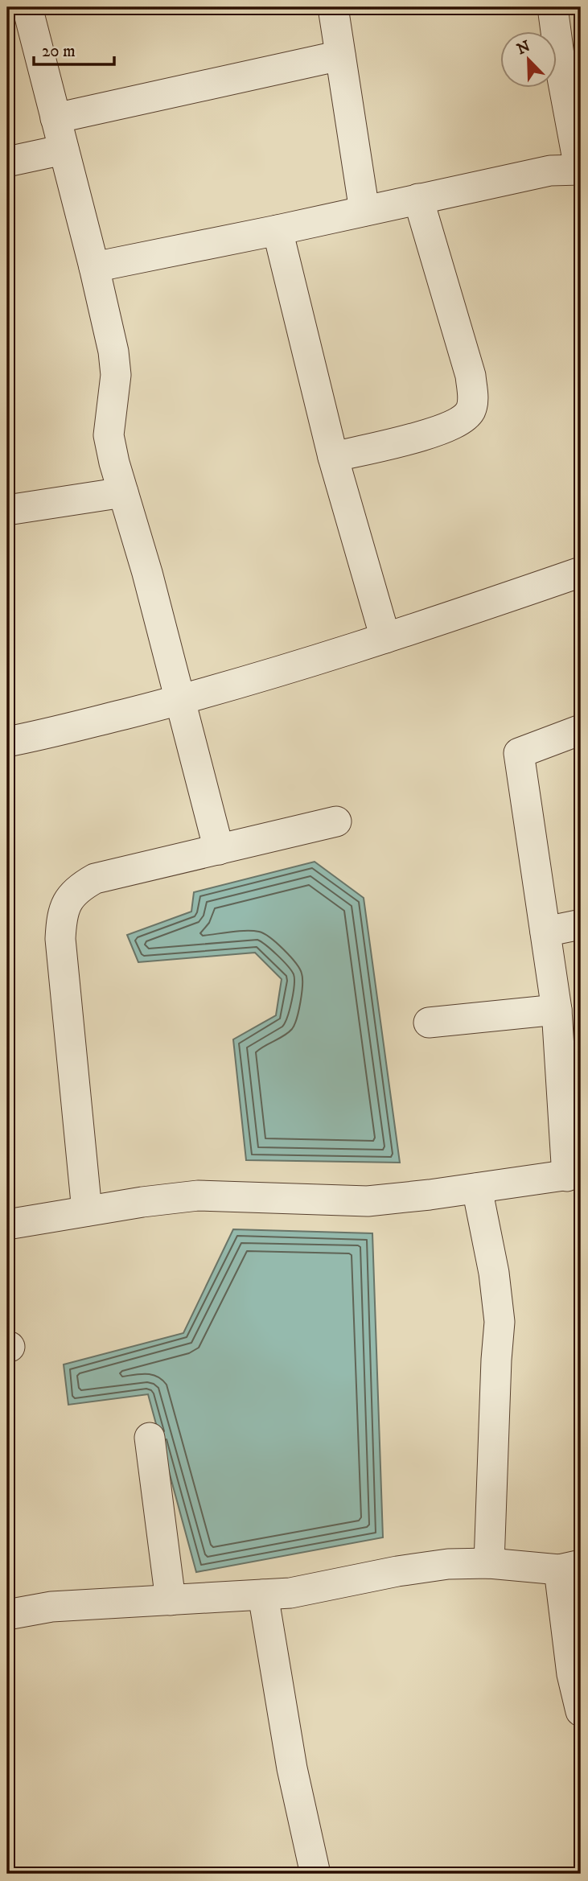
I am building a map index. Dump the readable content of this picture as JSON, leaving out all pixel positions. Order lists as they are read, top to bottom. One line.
{"scale_bar":"20 m","north":"top left"}
